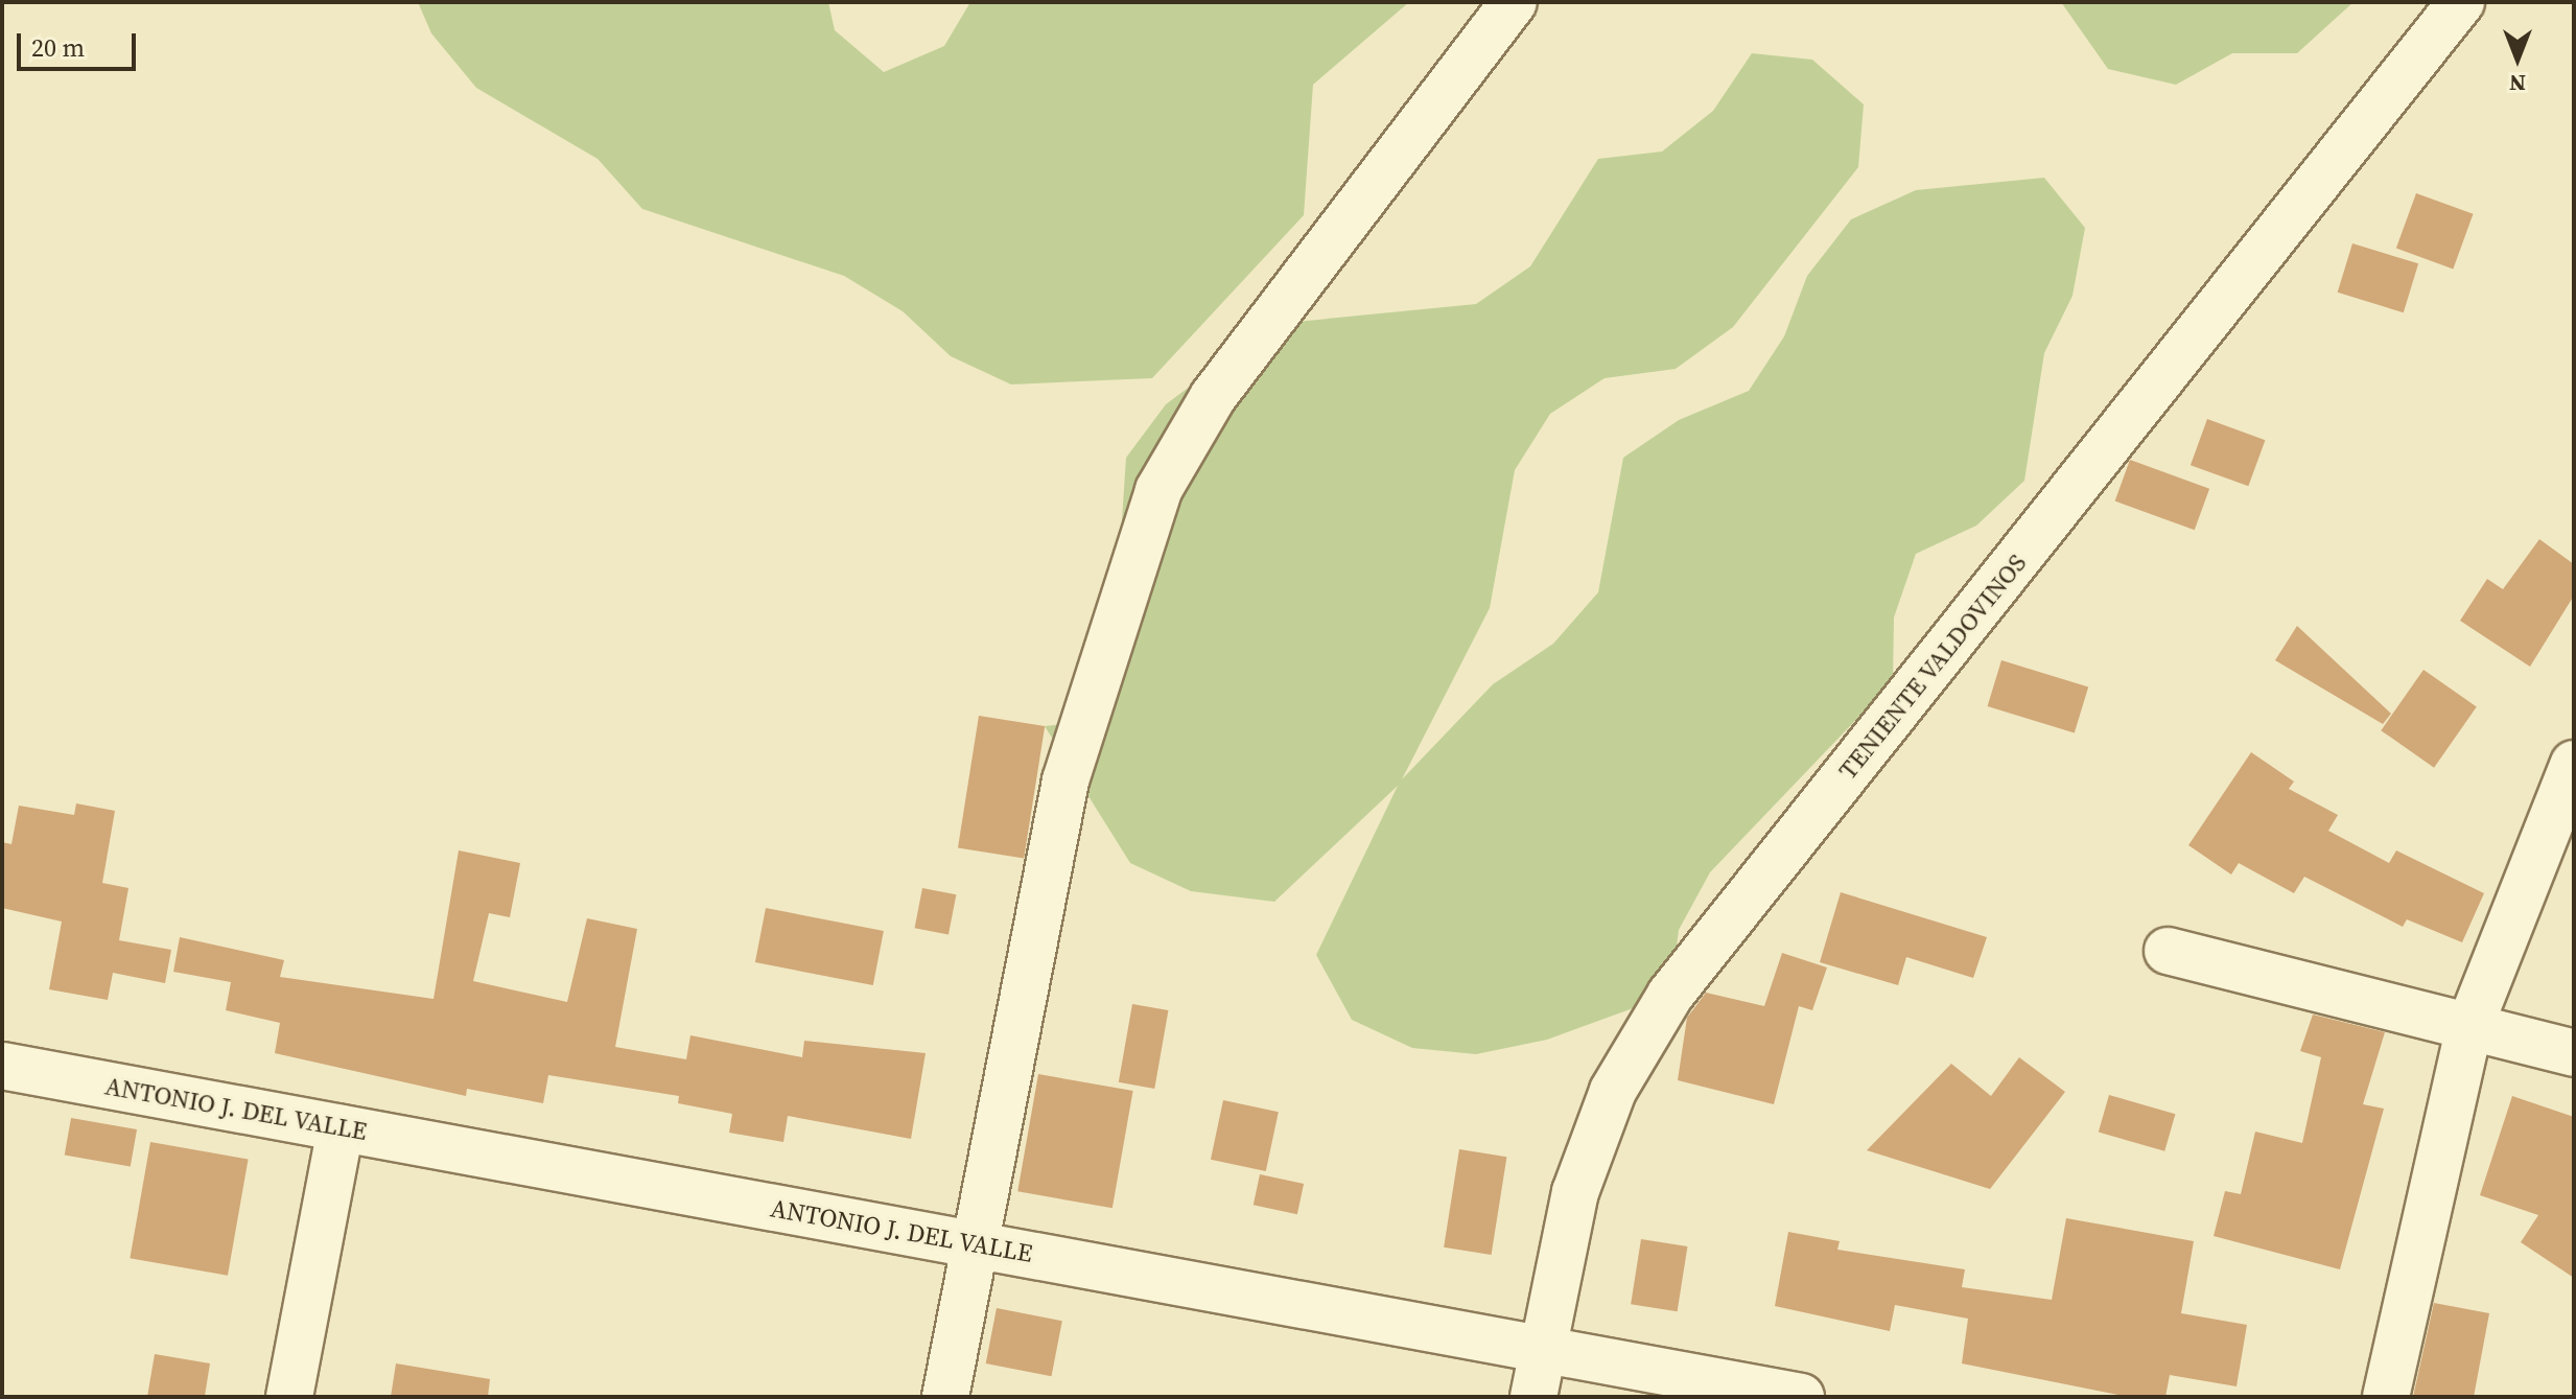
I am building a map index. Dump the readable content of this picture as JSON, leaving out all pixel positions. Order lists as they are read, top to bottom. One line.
{"streets":{"street":["TENIENTE VALDOVINOS","ANTONIO J. DEL VALLE"]},"crossings":[["TENIENTE VALDOVINOS","ANTONIO J. DEL VALLE"]],"scale_bar":"20 m","north":"bottom"}
